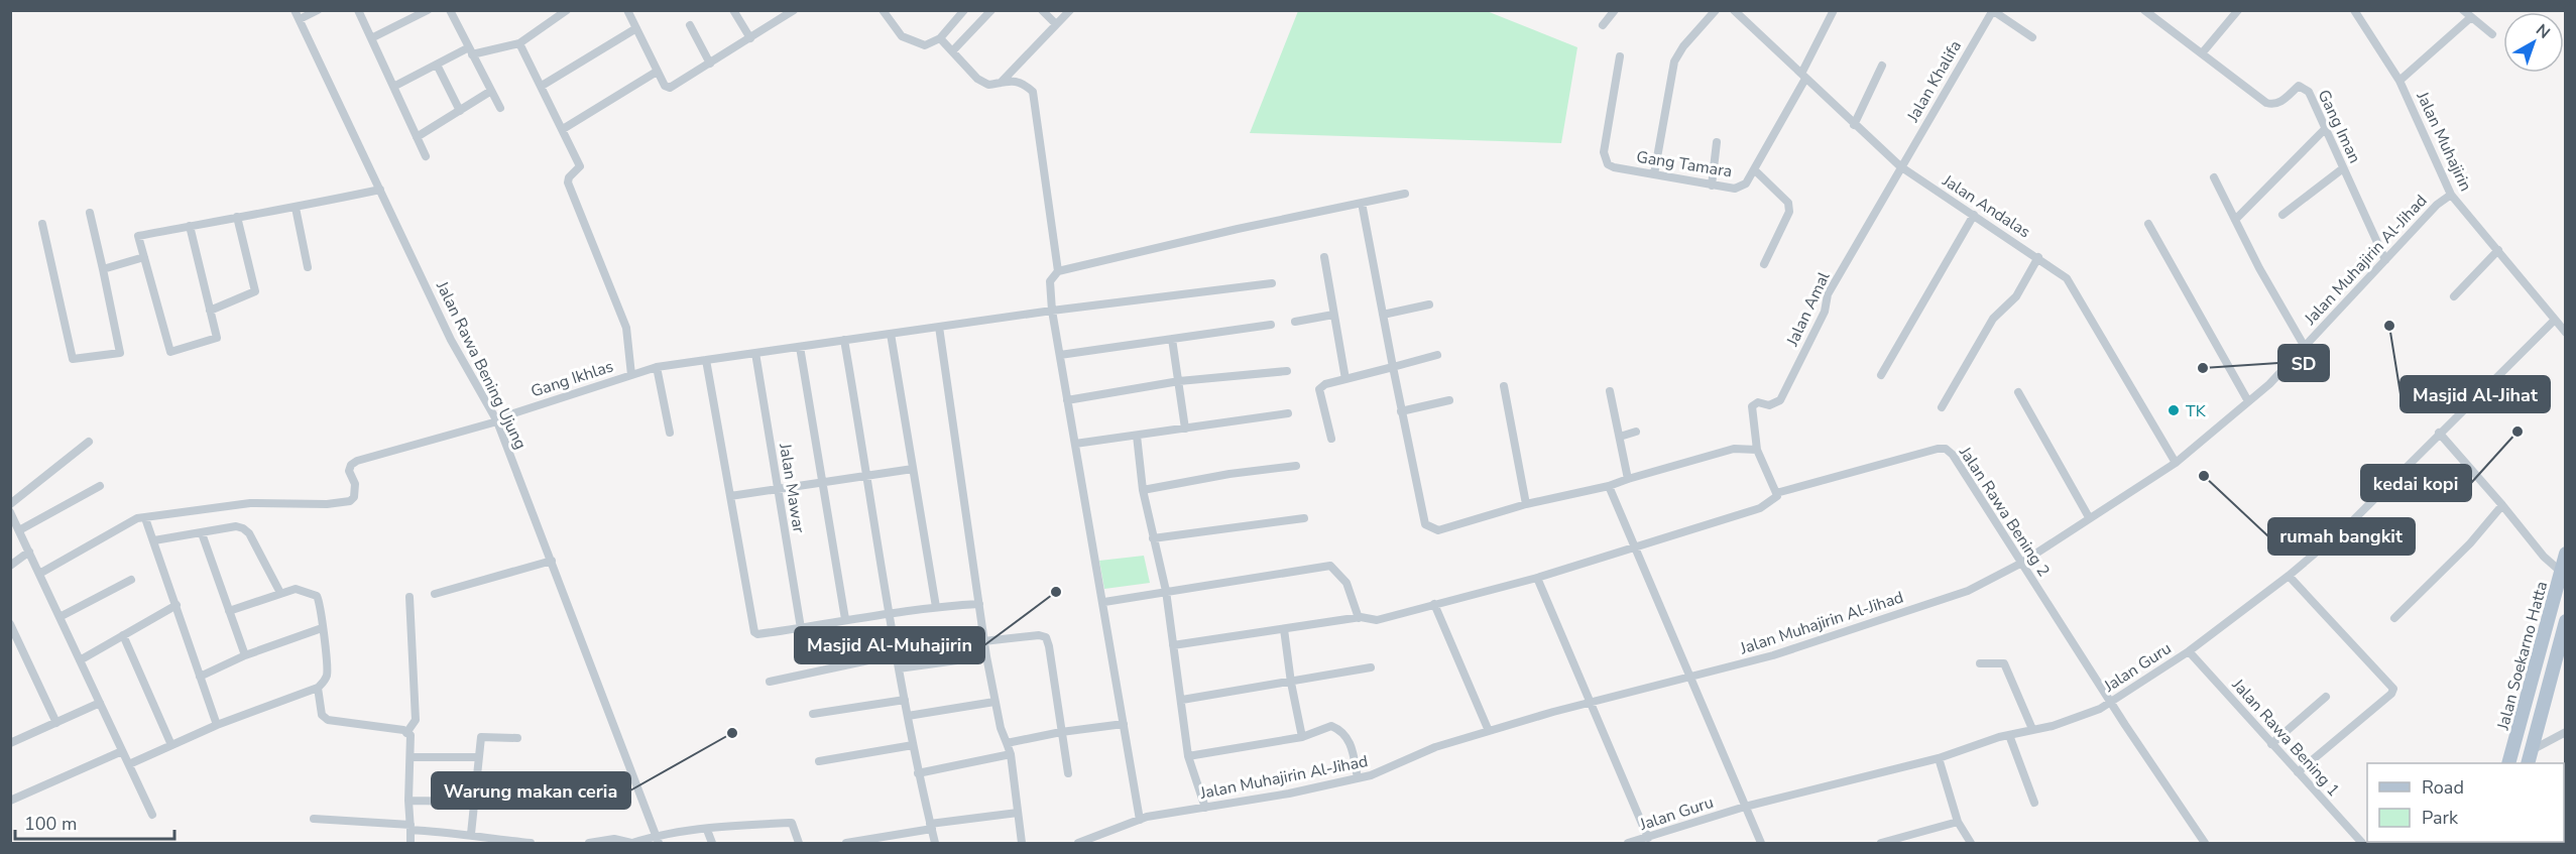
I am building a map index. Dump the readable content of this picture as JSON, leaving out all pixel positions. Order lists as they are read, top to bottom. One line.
{"streets":{"main road":["Jalan Soekarno Hatta"],"street":["Jalan Khalifa","Gang Iman","Jalan Muhajirin","Gang Tamara","Jalan Andalas","Jalan Muhajirin Al-Jihad","Jalan Amal","Jalan Rawa Bening Ujung","Gang Ikhlas","Jalan Mawar","Jalan Rawa Bening 2","Jalan Guru","Jalan Rawa Bening 1"]},"crossings":[["Jalan Khalifa","Jalan Andalas"],["Jalan Khalifa","Jalan Amal"],["Gang Iman","Jalan Muhajirin Al-Jihad"],["Jalan Muhajirin","Jalan Muhajirin Al-Jihad"],["Jalan Muhajirin","Jalan Guru"],["Gang Tamara","Jalan Andalas"],["Jalan Andalas","Jalan Muhajirin Al-Jihad"],["Jalan Andalas","Jalan Amal"],["Jalan Muhajirin Al-Jihad","Jalan Rawa Bening 2"],["Jalan Rawa Bening Ujung","Gang Ikhlas"],["Gang Ikhlas","Jalan Mawar"],["Jalan Rawa Bening 2","Jalan Guru"],["Jalan Guru","Jalan Rawa Bening 1"]],"places":["Masjid Al-Jihat","SD","TK","kedai kopi","rumah bangkit","Masjid Al-Muhajirin","Warung makan ceria"],"legend":["Road","Park"],"scale_bar":"100 m","north":"top right"}
